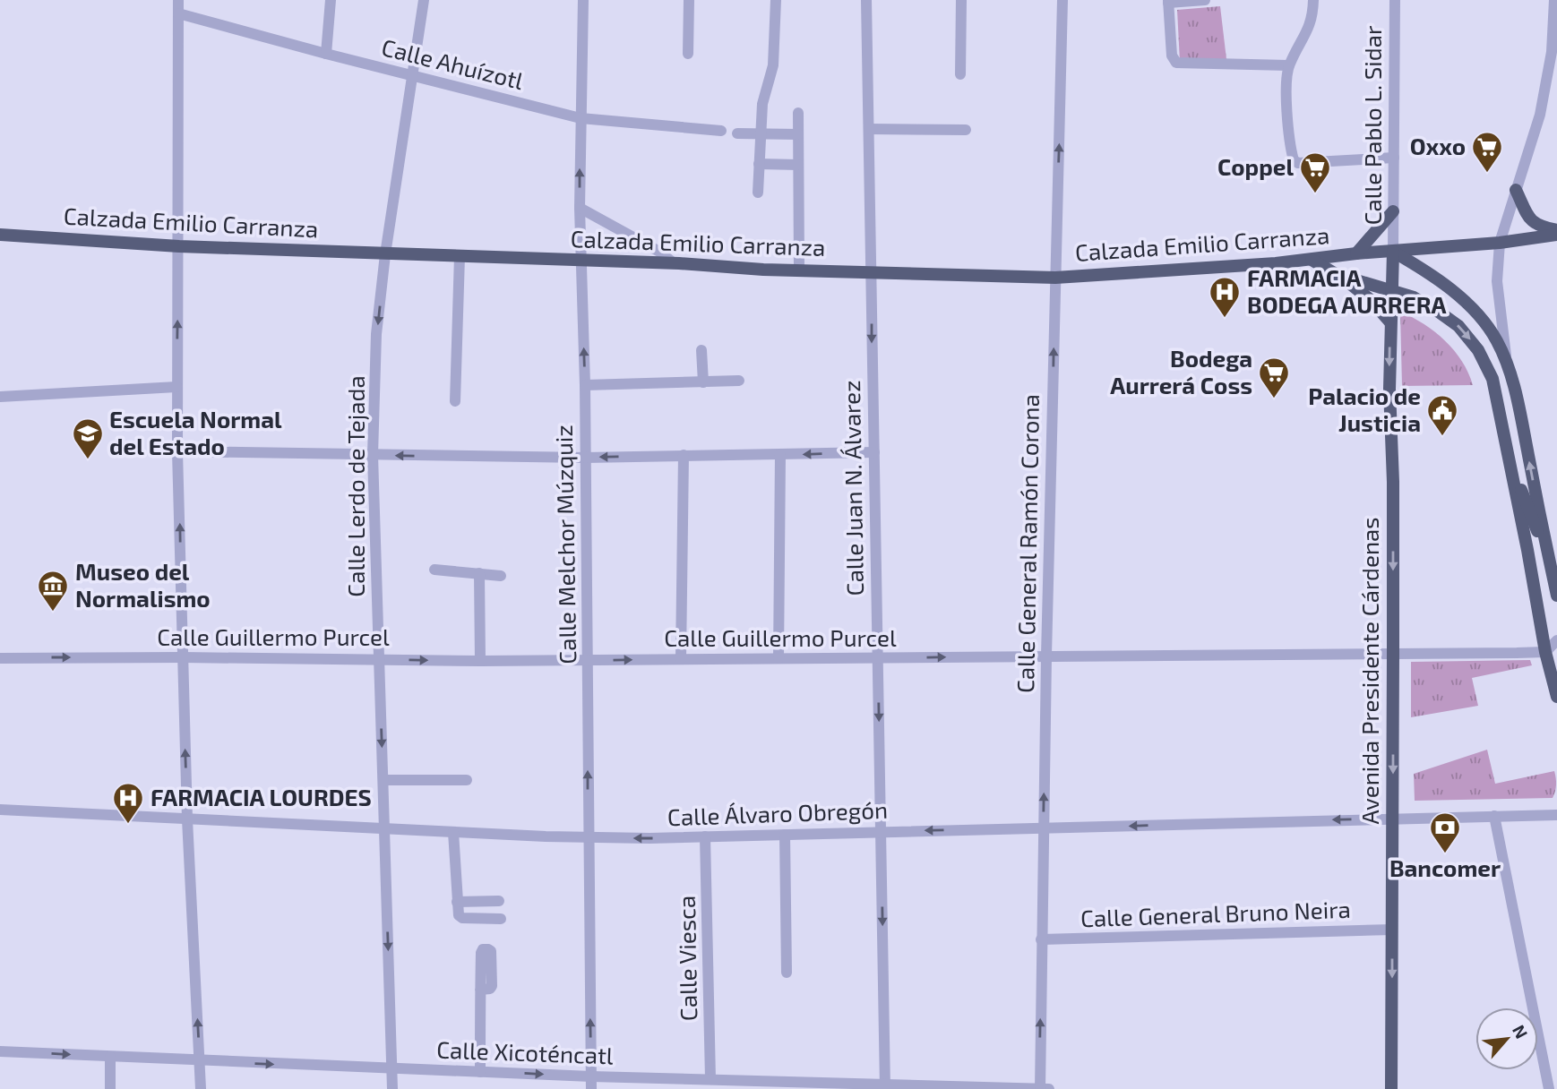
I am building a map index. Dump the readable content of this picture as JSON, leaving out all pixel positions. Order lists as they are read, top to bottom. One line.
{"streets":{"main road":["Calzada Emilio Carranza","Avenida Presidente Cárdenas"],"street":["Calle Ahuízotl","Calle Pablo L. Sidar","Calle Lerdo de Tejada","Calle Juan N. Álvarez","Calle General Ramón Corona","Calle Melchor Múzquiz","Calle Guillermo Purcel","Calle Álvaro Obregón","Calle General Bruno Neira","Calle Viesca","Calle Xicoténcatl"]},"crossings":[["Calle Ahuízotl","Calle Lerdo de Tejada"],["Calle Ahuízotl","Calle Melchor Múzquiz"],["Calle Pablo L. Sidar","Calzada Emilio Carranza"],["Calle Pablo L. Sidar","Avenida Presidente Cárdenas"],["Calzada Emilio Carranza","Calle Lerdo de Tejada"],["Calzada Emilio Carranza","Calle Juan N. Álvarez"],["Calzada Emilio Carranza","Calle General Ramón Corona"],["Calzada Emilio Carranza","Calle Melchor Múzquiz"],["Calzada Emilio Carranza","Avenida Presidente Cárdenas"],["Calle Lerdo de Tejada","Calle Guillermo Purcel"],["Calle Lerdo de Tejada","Calle Álvaro Obregón"],["Calle Lerdo de Tejada","Calle Xicoténcatl"],["Calle Juan N. Álvarez","Calle Guillermo Purcel"],["Calle Juan N. Álvarez","Calle Álvaro Obregón"],["Calle Juan N. Álvarez","Calle Xicoténcatl"],["Calle General Ramón Corona","Calle Guillermo Purcel"],["Calle General Ramón Corona","Calle Álvaro Obregón"],["Calle General Ramón Corona","Calle General Bruno Neira"],["Calle General Ramón Corona","Calle Xicoténcatl"],["Calle Melchor Múzquiz","Calle Guillermo Purcel"],["Calle Melchor Múzquiz","Calle Álvaro Obregón"],["Calle Melchor Múzquiz","Calle Xicoténcatl"],["Calle Guillermo Purcel","Avenida Presidente Cárdenas"],["Avenida Presidente Cárdenas","Calle Álvaro Obregón"],["Avenida Presidente Cárdenas","Calle General Bruno Neira"],["Calle Álvaro Obregón","Calle Viesca"],["Calle Viesca","Calle Xicoténcatl"]],"one_way":["Calle Juan N. Álvarez","Calle General Ramón Corona","Calle Melchor Múzquiz","Calle Guillermo Purcel","Avenida Presidente Cárdenas","Calle Álvaro Obregón","Calle Xicoténcatl"],"places":{"supermarket":["Oxxo","Coppel","Bodega Aurrerá Coss"],"hospital":["FARMACIA BODEGA AURRERA","FARMACIA LOURDES"],"public building":["Palacio de Justicia"],"school or university":["Escuela Normal del Estado"],"museum":["Museo del Normalismo"],"bank":["Bancomer"]},"north":"top right"}
